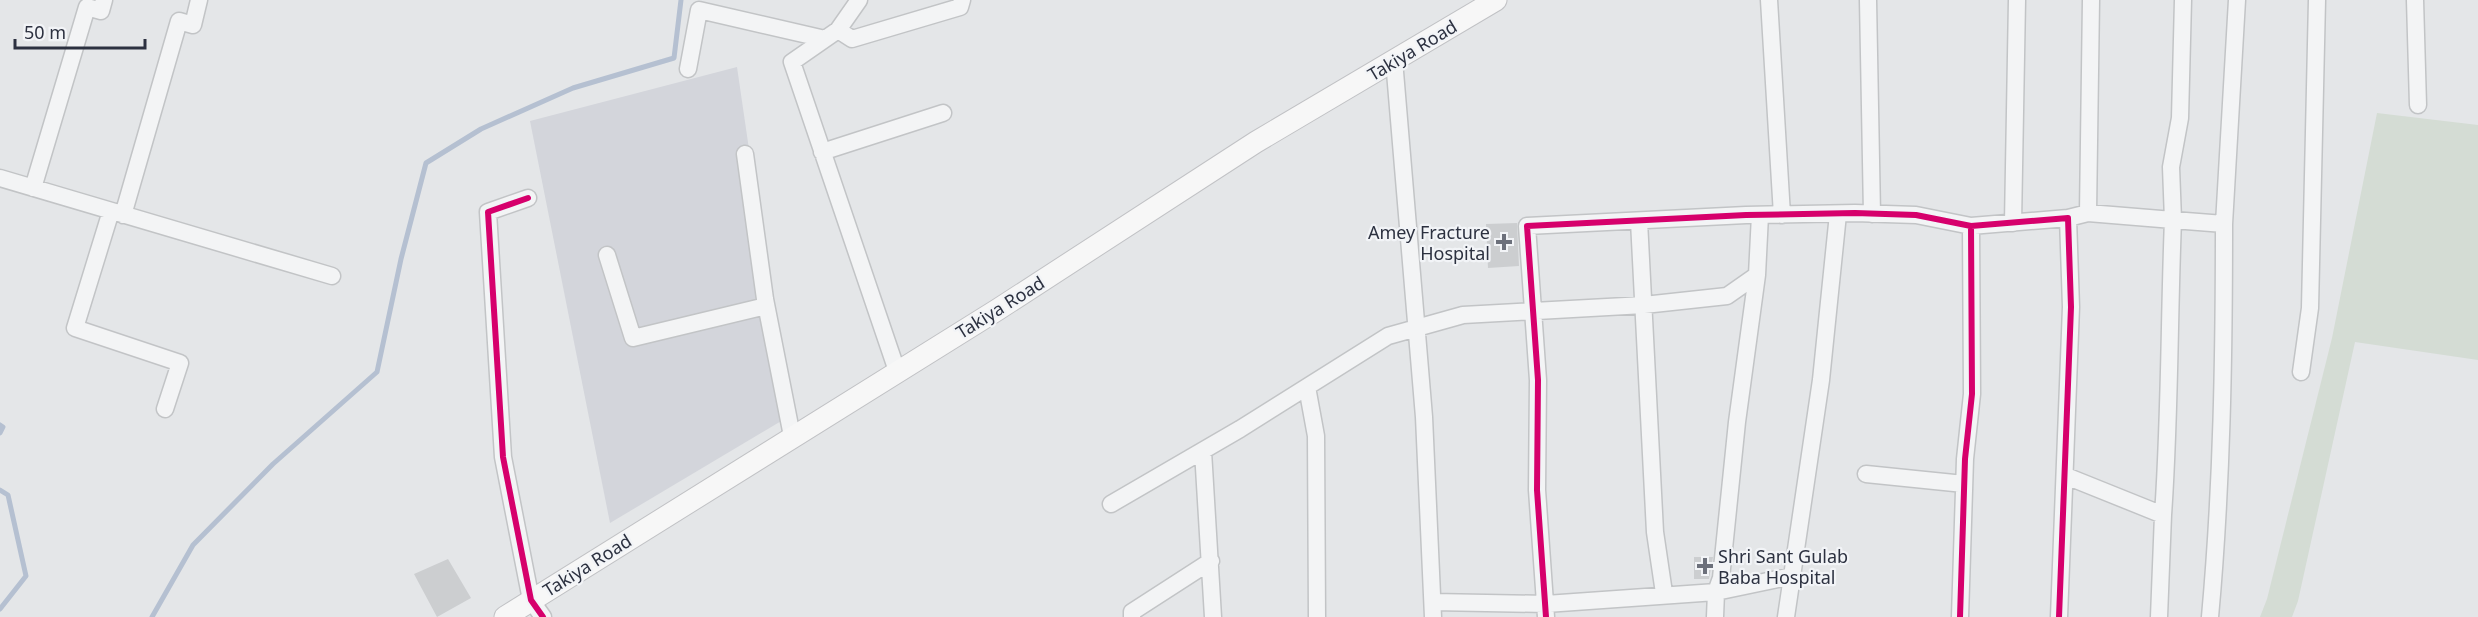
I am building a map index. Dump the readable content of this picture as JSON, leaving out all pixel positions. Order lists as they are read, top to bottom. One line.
{"streets":{"main road":["Takiya Road"]},"places":{"health":["Amey Fracture Hospital","Shri Sant Gulab Baba Hospital"]},"scale_bar":"50 m"}
